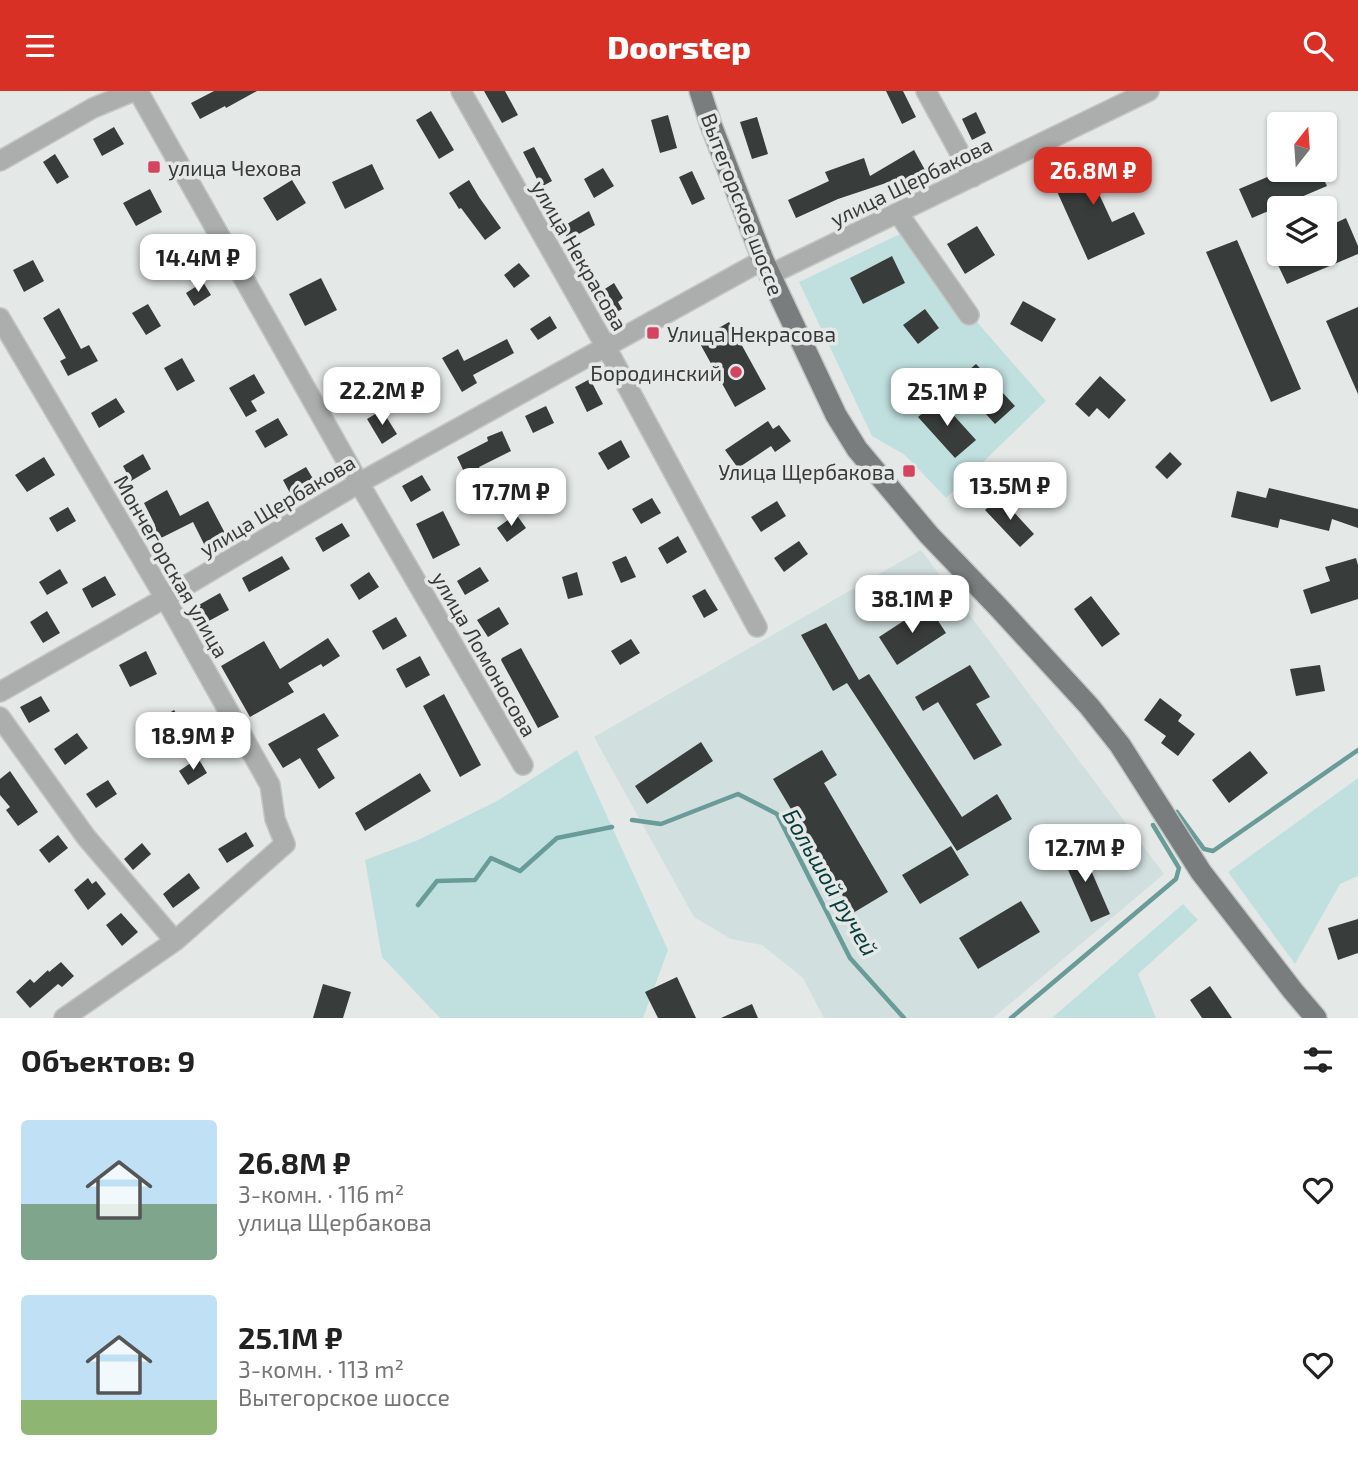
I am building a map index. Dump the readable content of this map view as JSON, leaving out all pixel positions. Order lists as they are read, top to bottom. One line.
{"streets":{"main road":["Вытегорское шоссе"],"street":["улица Щербакова","улица Некрасова","Мончегорская улица","улица Ломоносова"]},"crossings":[["улица Щербакова","Вытегорское шоссе"],["улица Щербакова","улица Некрасова"],["улица Щербакова","Мончегорская улица"],["улица Щербакова","улица Ломоносова"]],"water":["Большой ручей"],"places":{"transit":["улица Чехова","Улица Некрасова","Улица Щербакова"],"other":["Бородинский"]},"north":"top","page":{"header":"Doorstep","price":["26.8M ₽","14.4M ₽","22.2M ₽","25.1M ₽","13.5M ₽","17.7M ₽","38.1M ₽","18.9M ₽","12.7M ₽"],"heading":"Объектов: 9","list":[{"name":"26.8M ₽","note":"3-комн. · 116 m² · улица Щербакова"},{"name":"25.1M ₽","note":"3-комн. · 113 m² · Вытегорское шоссе"}]}}
